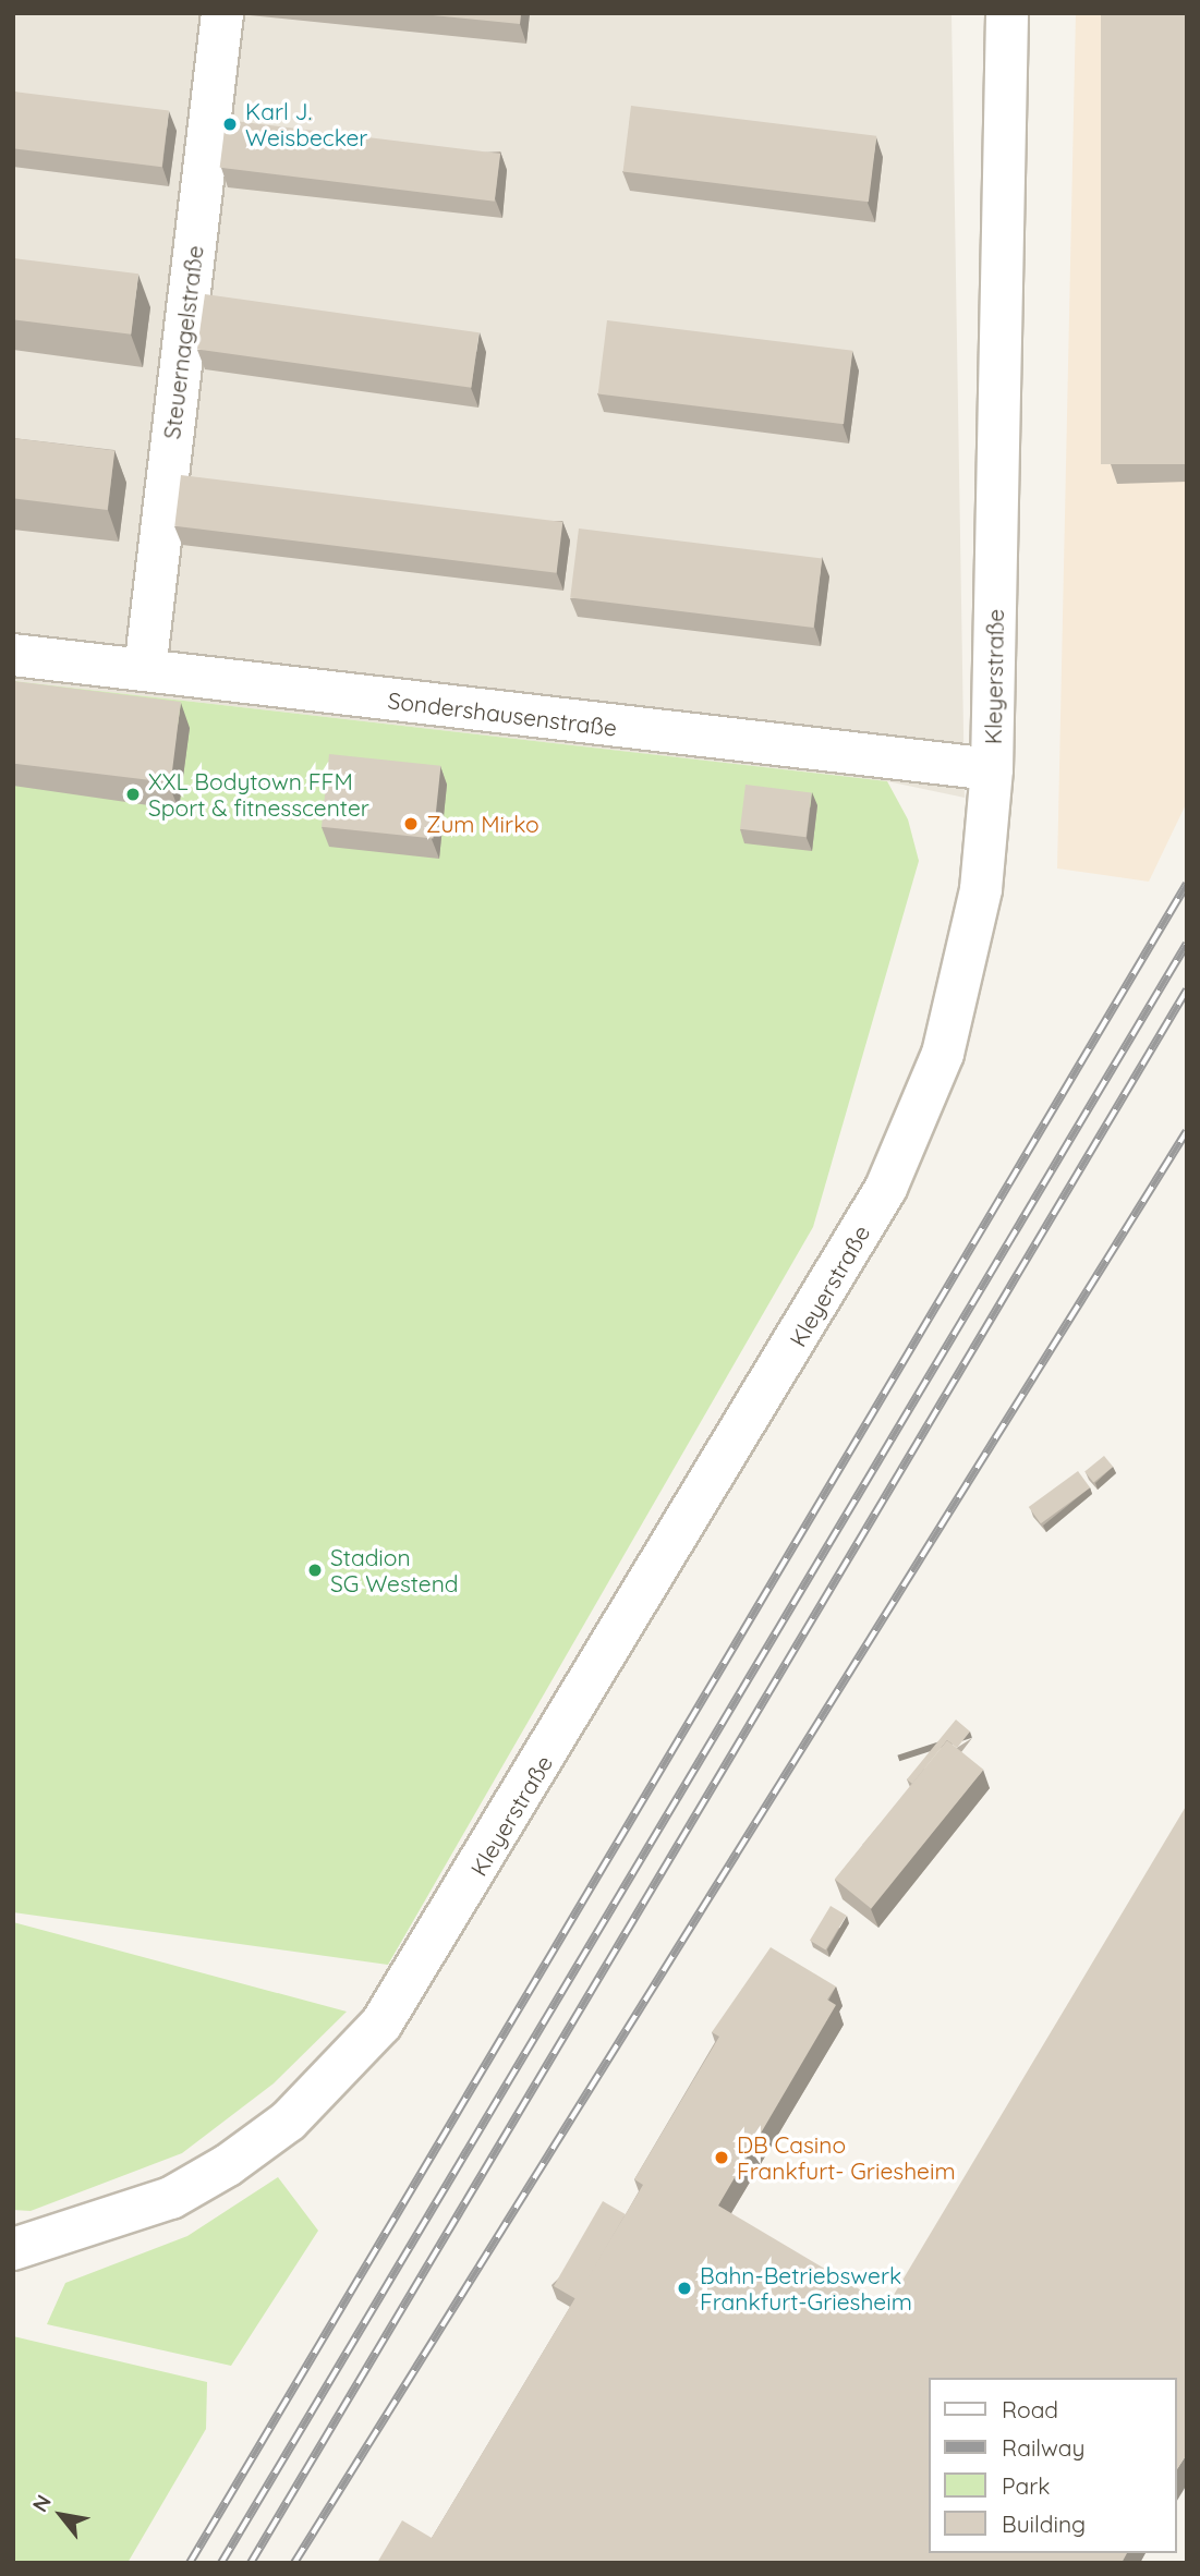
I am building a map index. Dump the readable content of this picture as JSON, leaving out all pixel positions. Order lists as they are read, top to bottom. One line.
{"streets":{"street":["Steuernagelstraße","Kleyerstraße","Sondershausenstraße"]},"crossings":[["Steuernagelstraße","Sondershausenstraße"],["Kleyerstraße","Sondershausenstraße"]],"places":["Karl J. Weisbecker","XXL Bodytown FFM Sport & fitnesscenter","Zum Mirko","Stadion SG Westend","DB Casino Frankfurt- Griesheim","Bahn-Betriebswerk Frankfurt-Griesheim"],"legend":["Road","Railway","Park","Building"],"north":"top left"}
